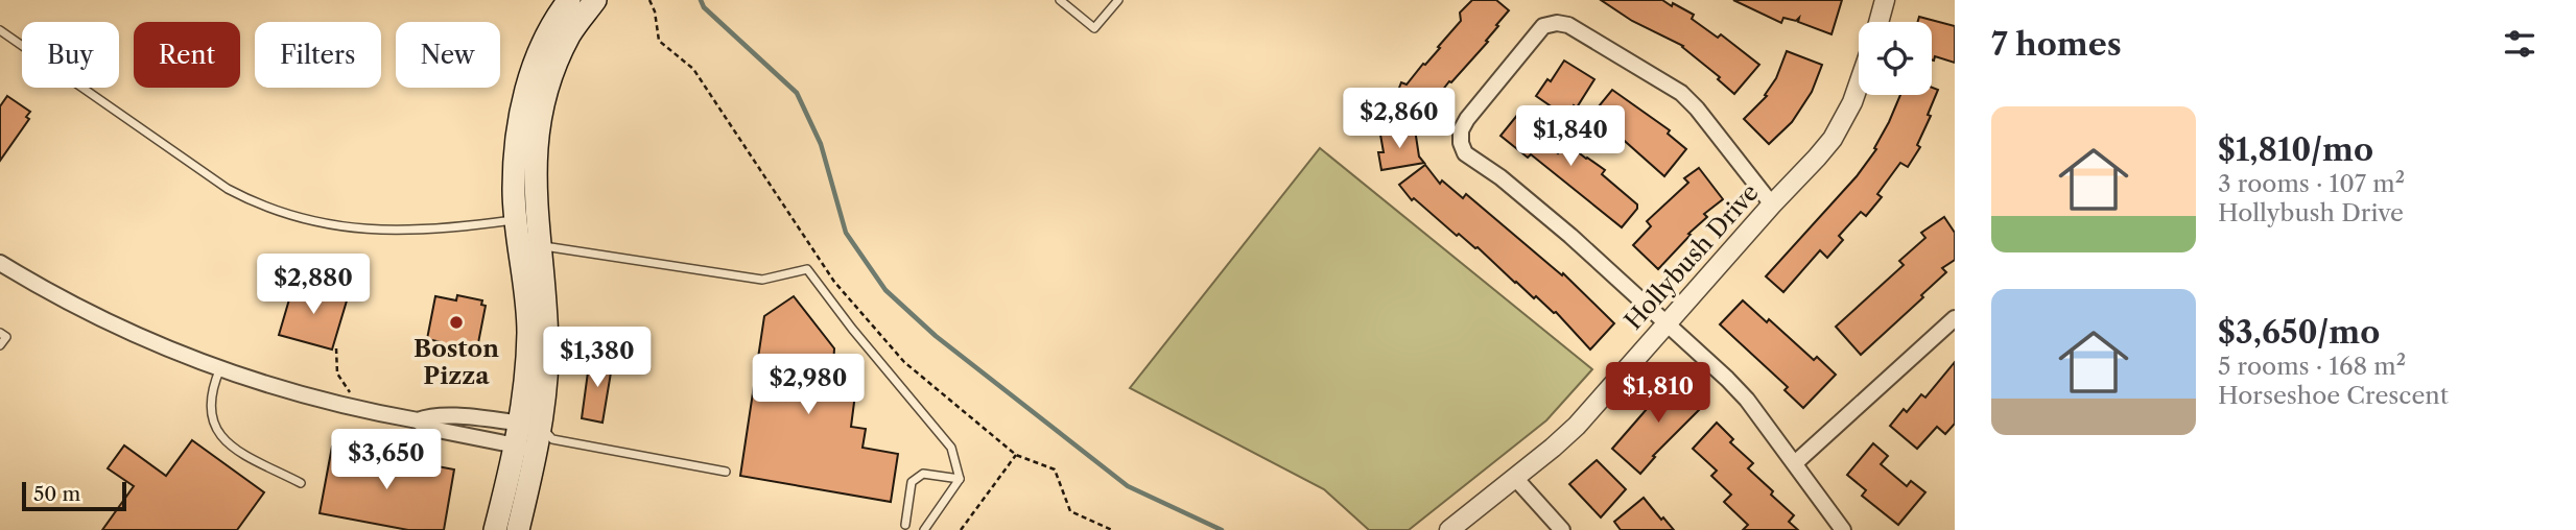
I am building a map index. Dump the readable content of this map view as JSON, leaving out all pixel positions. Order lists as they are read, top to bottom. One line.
{"streets":{"street":["Hollybush Drive"]},"places":["Boston Pizza"],"scale_bar":"50 m","page":{"heading":"7 homes","chip":["Buy","Rent","Filters","New"],"price":["$2,860","$1,840","$2,880","$1,380","$2,980","$1,810","$3,650"],"list":[{"name":"$1,810/mo","note":"3 rooms · 107 m² · Hollybush Drive"},{"name":"$3,650/mo","note":"5 rooms · 168 m² · Horseshoe Crescent"}],"scale":"50 m"}}
